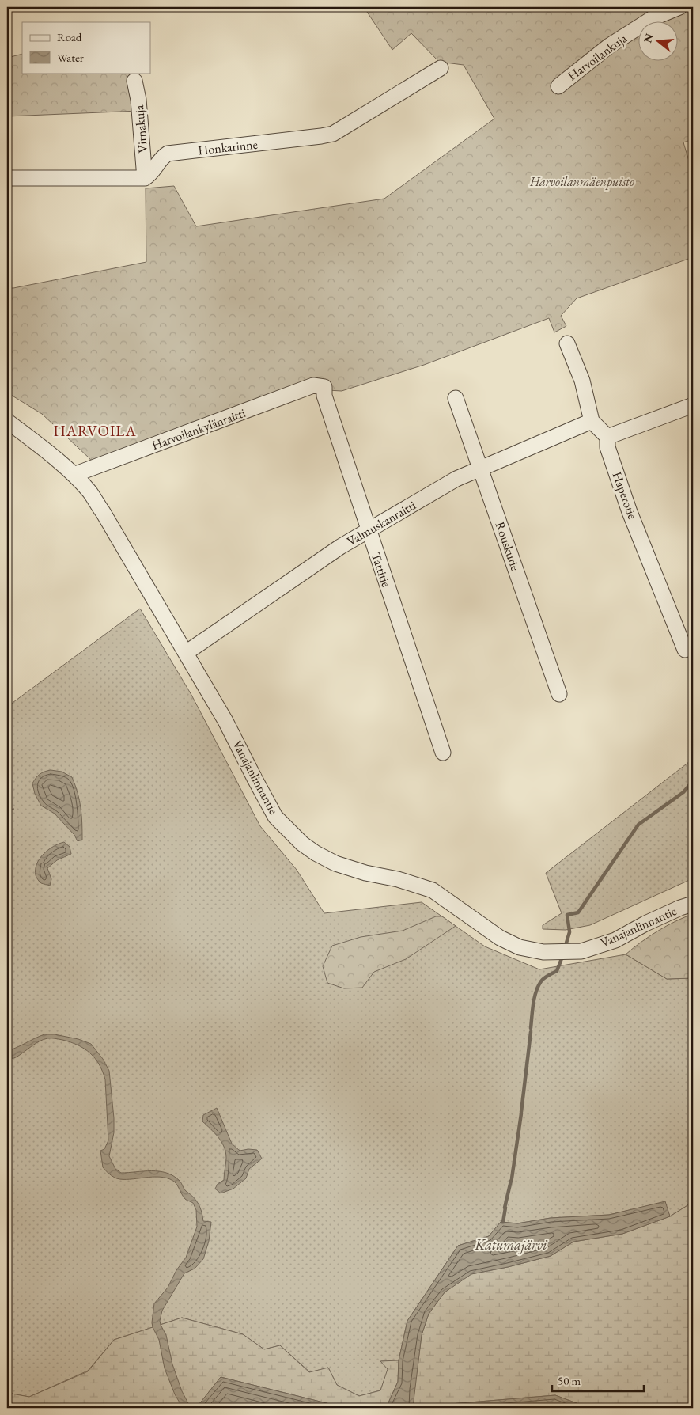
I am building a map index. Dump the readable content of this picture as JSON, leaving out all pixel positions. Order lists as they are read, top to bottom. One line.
{"streets":{"street":["Harvoilankuja","Virnakuja","Honkarinne","Harvoilankylänraitti","Haperotie","Valmuskanraitti","Rouskutie","Tattitie","Vanajanlinnantie"]},"crossings":[["Virnakuja","Honkarinne"],["Harvoilankylänraitti","Tattitie"],["Harvoilankylänraitti","Vanajanlinnantie"],["Valmuskanraitti","Rouskutie"],["Valmuskanraitti","Tattitie"],["Valmuskanraitti","Vanajanlinnantie"]],"districts":["HARVOILA"],"water":["Katumajärvi"],"parks":["Harvoilanmäenpuisto"],"legend":["Road","Water"],"scale_bar":"50 m","north":"left"}
